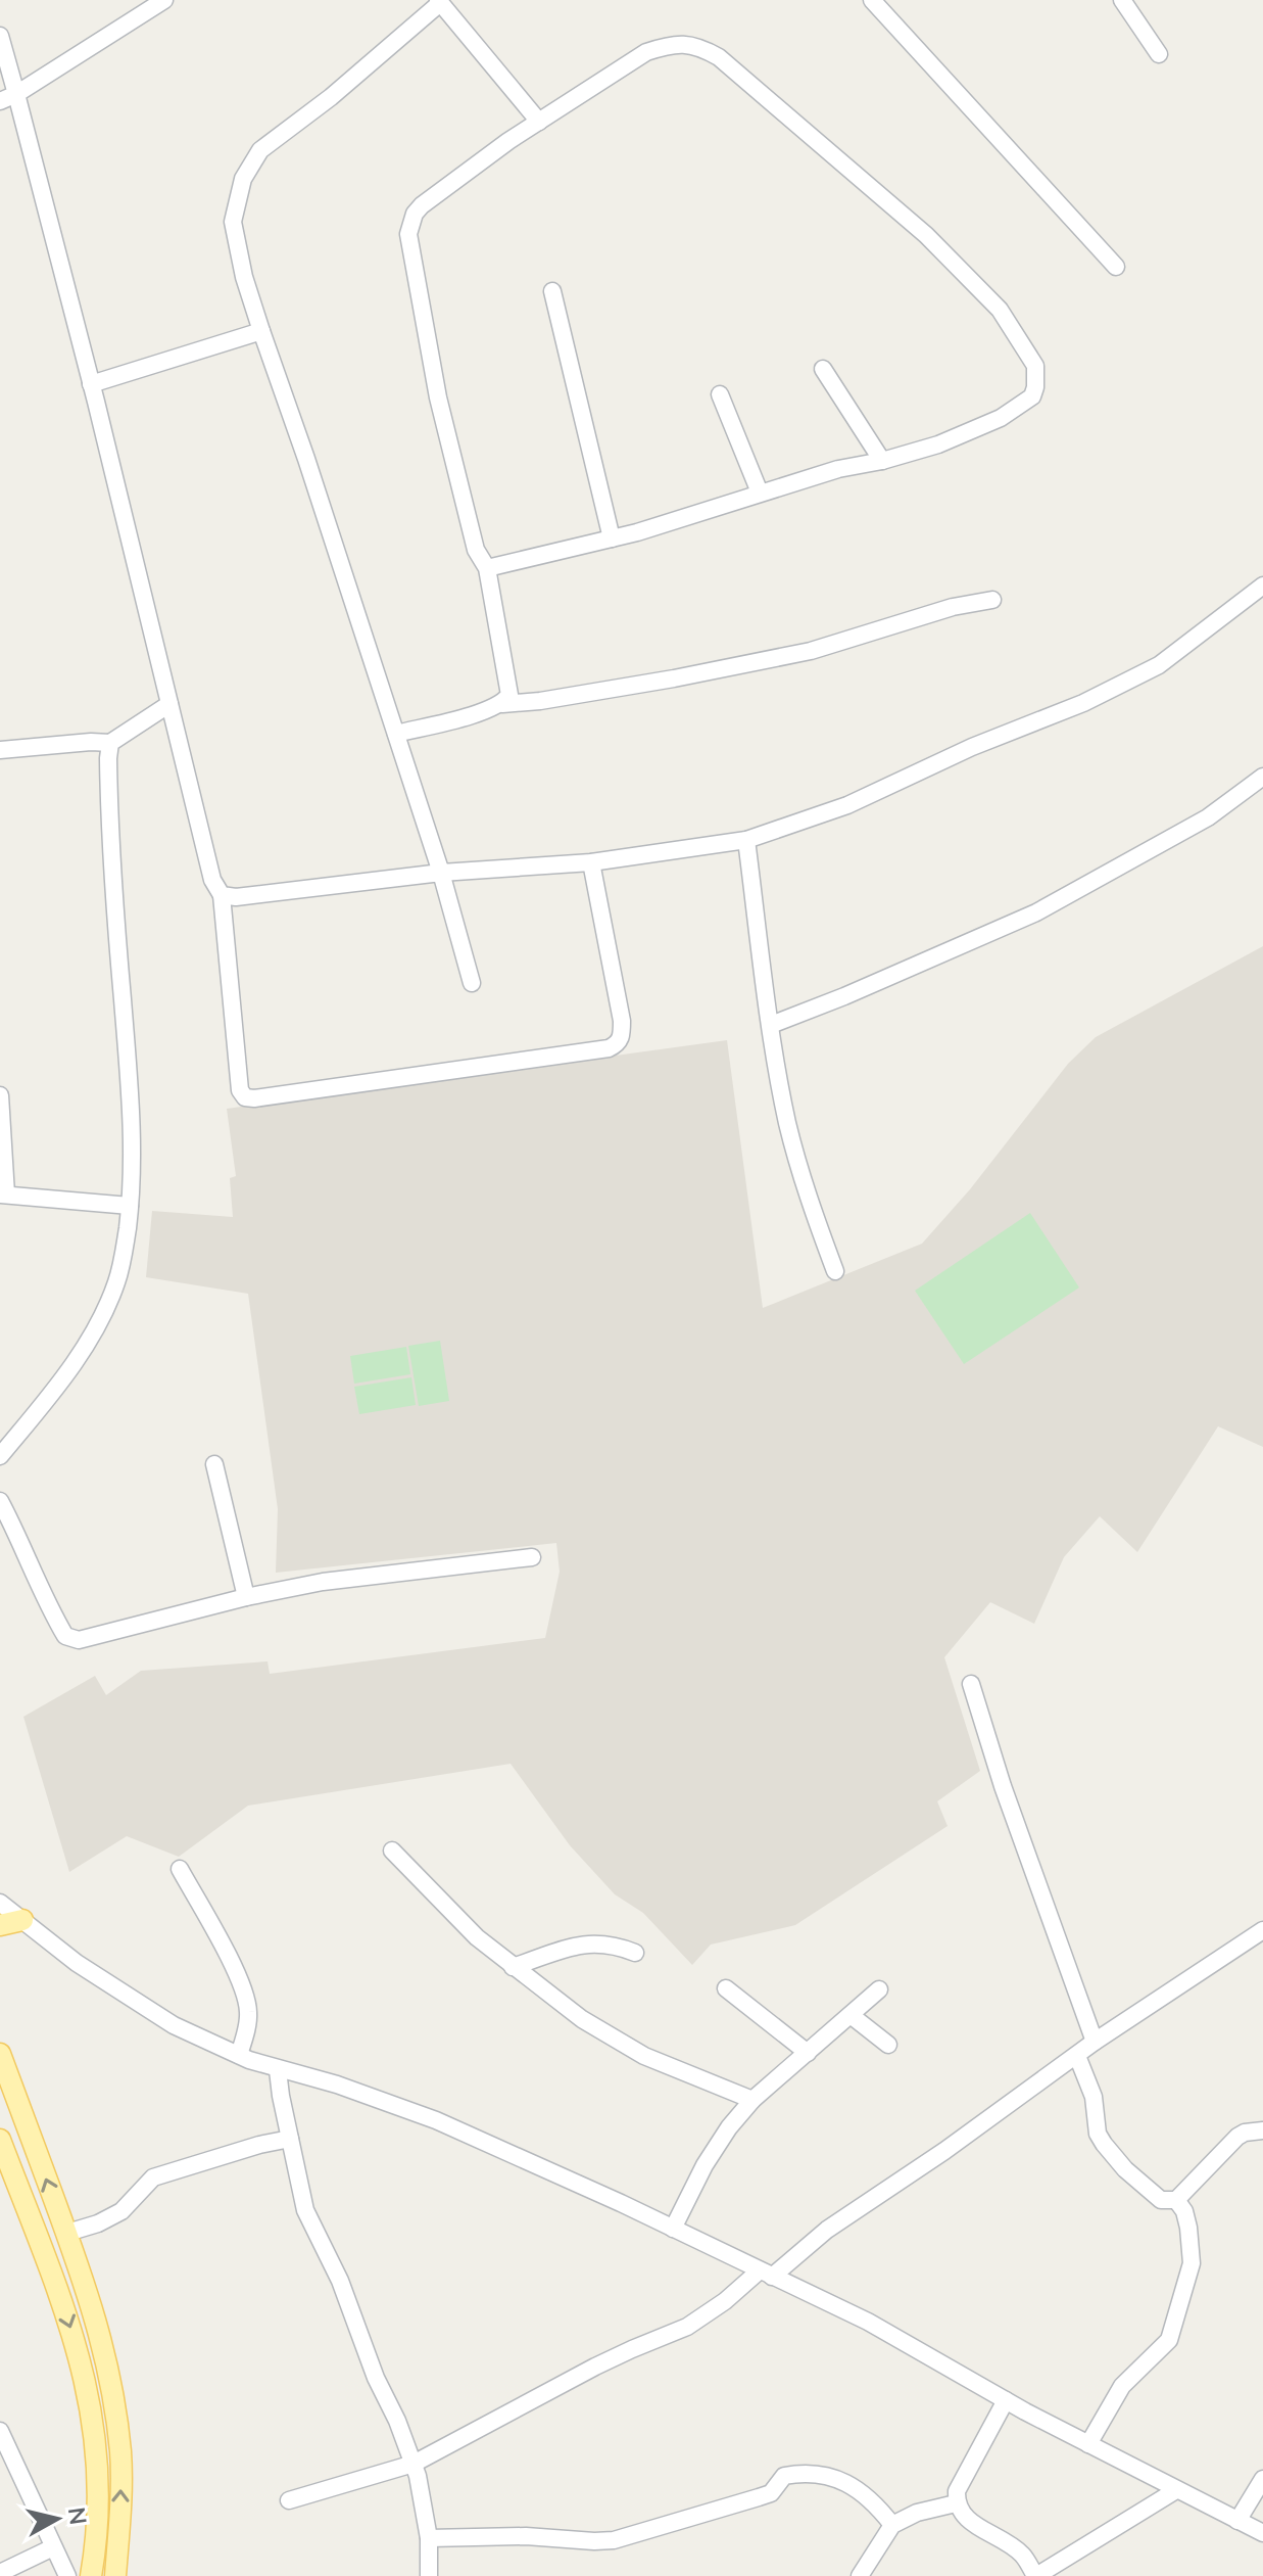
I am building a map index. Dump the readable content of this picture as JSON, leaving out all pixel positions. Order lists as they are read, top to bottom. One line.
{"north":"right"}
